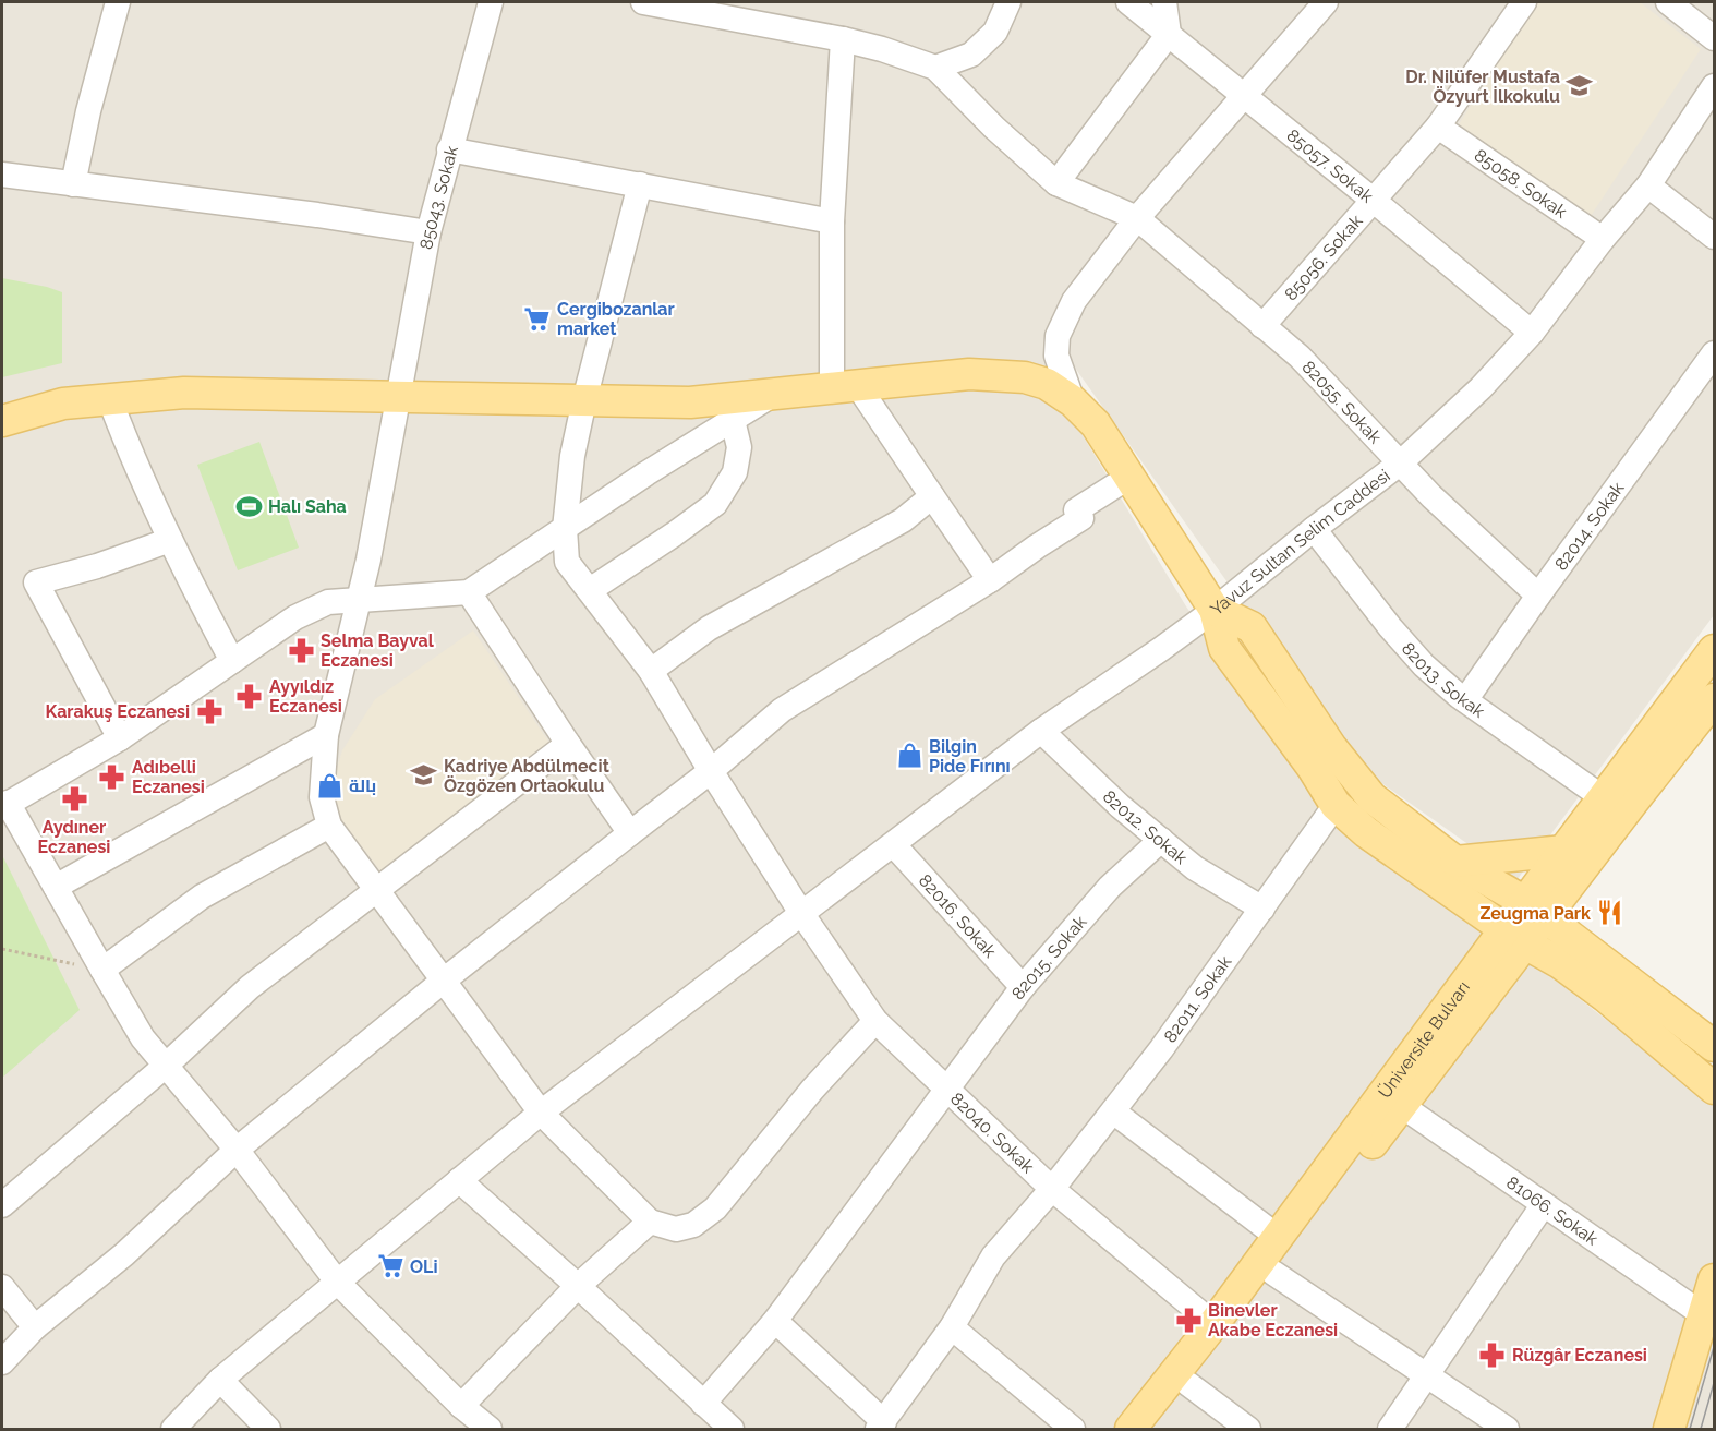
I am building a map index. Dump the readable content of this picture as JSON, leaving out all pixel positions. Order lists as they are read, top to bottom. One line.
{"streets":{"main road":["Üniversite Bulvarı"],"street":["85057. Sokak","85058. Sokak","85043. Sokak","85056. Sokak","82055. Sokak","82014. Sokak","Yavuz Sultan Selim Caddesi","82013. Sokak","82012. Sokak","82016. Sokak","82015. Sokak","82011. Sokak","82040. Sokak","81066. Sokak"]},"crossings":[["85057. Sokak","85056. Sokak"],["85057. Sokak","Yavuz Sultan Selim Caddesi"],["85058. Sokak","85056. Sokak"],["85058. Sokak","Yavuz Sultan Selim Caddesi"],["85056. Sokak","82055. Sokak"],["82055. Sokak","82014. Sokak"],["82055. Sokak","Yavuz Sultan Selim Caddesi"],["82014. Sokak","82013. Sokak"],["Yavuz Sultan Selim Caddesi","82013. Sokak"],["Yavuz Sultan Selim Caddesi","82012. Sokak"],["Yavuz Sultan Selim Caddesi","82016. Sokak"],["Yavuz Sultan Selim Caddesi","82040. Sokak"],["82013. Sokak","Üniversite Bulvarı"],["82012. Sokak","82015. Sokak"],["82012. Sokak","82011. Sokak"],["82016. Sokak","82015. Sokak"],["82015. Sokak","82040. Sokak"],["82011. Sokak","82040. Sokak"],["Üniversite Bulvarı","82040. Sokak"],["Üniversite Bulvarı","81066. Sokak"]],"places":{"school or university":["Dr. Nilüfer Mustafa Özyurt İlkokulu","Kadriye Abdülmecit Özgözen Ortaokulu"],"supermarket":["Cergibozanlar market","OLi"],"sports":["Halı Saha"],"pharmacy":["Selma Bayval Eczanesi","Ayyıldız Eczanesi","Karakuş Eczanesi","Adıbelli Eczanesi","Aydıner Eczanesi","Binevler Akabe Eczanesi","Rüzgâr Eczanesi"],"shop":["Bilgin Pide Fırını","بالة"],"restaurant":["Zeugma Park"]}}
